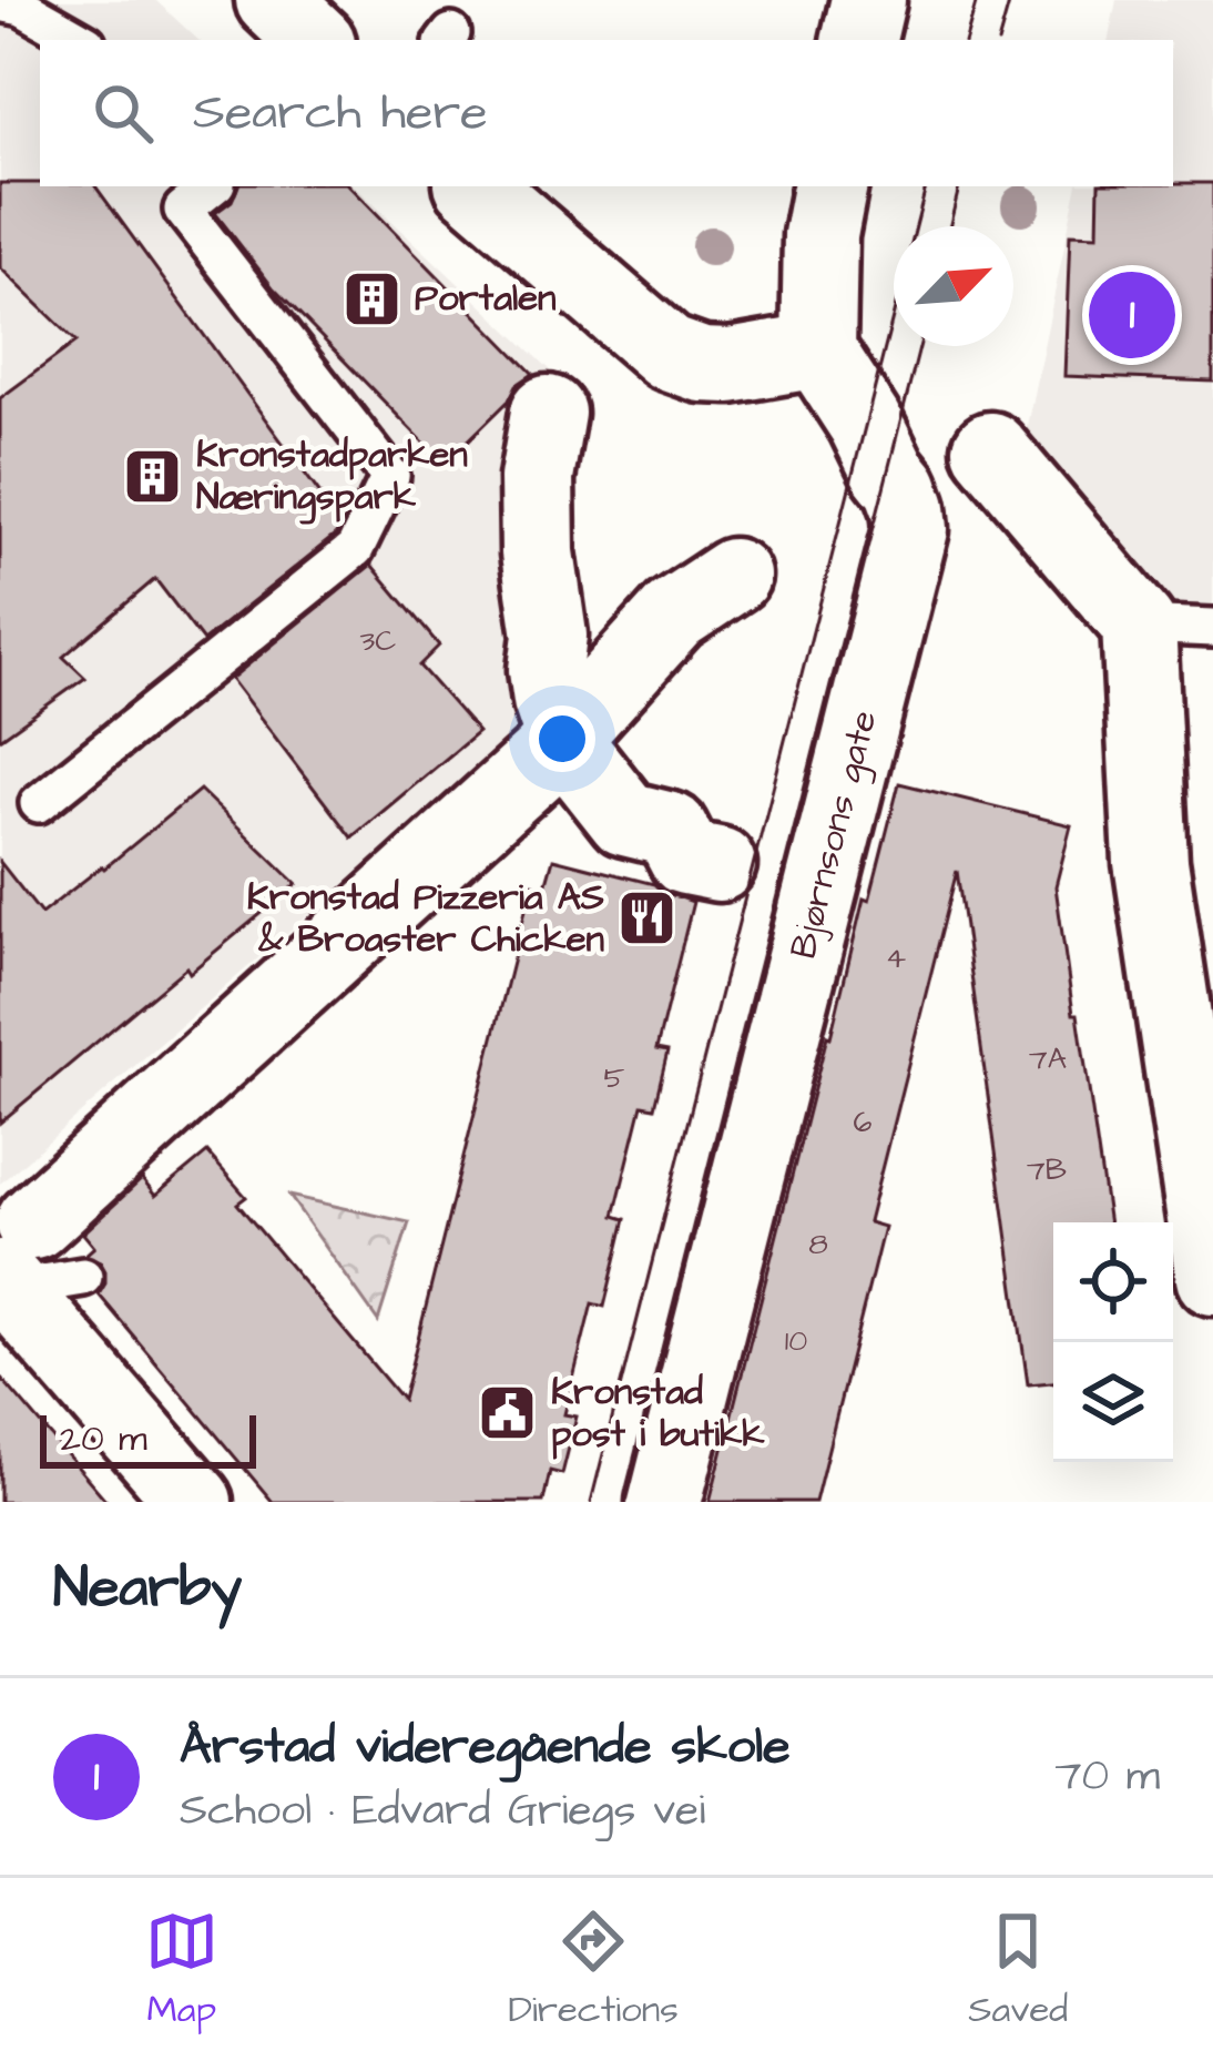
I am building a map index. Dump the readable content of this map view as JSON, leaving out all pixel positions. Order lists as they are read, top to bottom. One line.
{"streets":{"street":["Bjørnsons gate"]},"places":{"building":["Portalen","Kronstadparken Næringspark"],"restaurant":["Kronstad Pizzeria AS & Broaster Chicken"],"public building":["Kronstad post i butikk"]},"house_numbers":["3C","4","7A","5","6","7B","8","10"],"scale_bar":"20 m","north":"top right","page":{"search":"Search here","pins":"1","scale":"20 m","heading":"Nearby","list":[{"mark":"1","name":"Årstad videregående skole","note":"School · Edvard Griegs vei","value":"70 m"}],"nav":["Map","Directions","Saved"]}}
